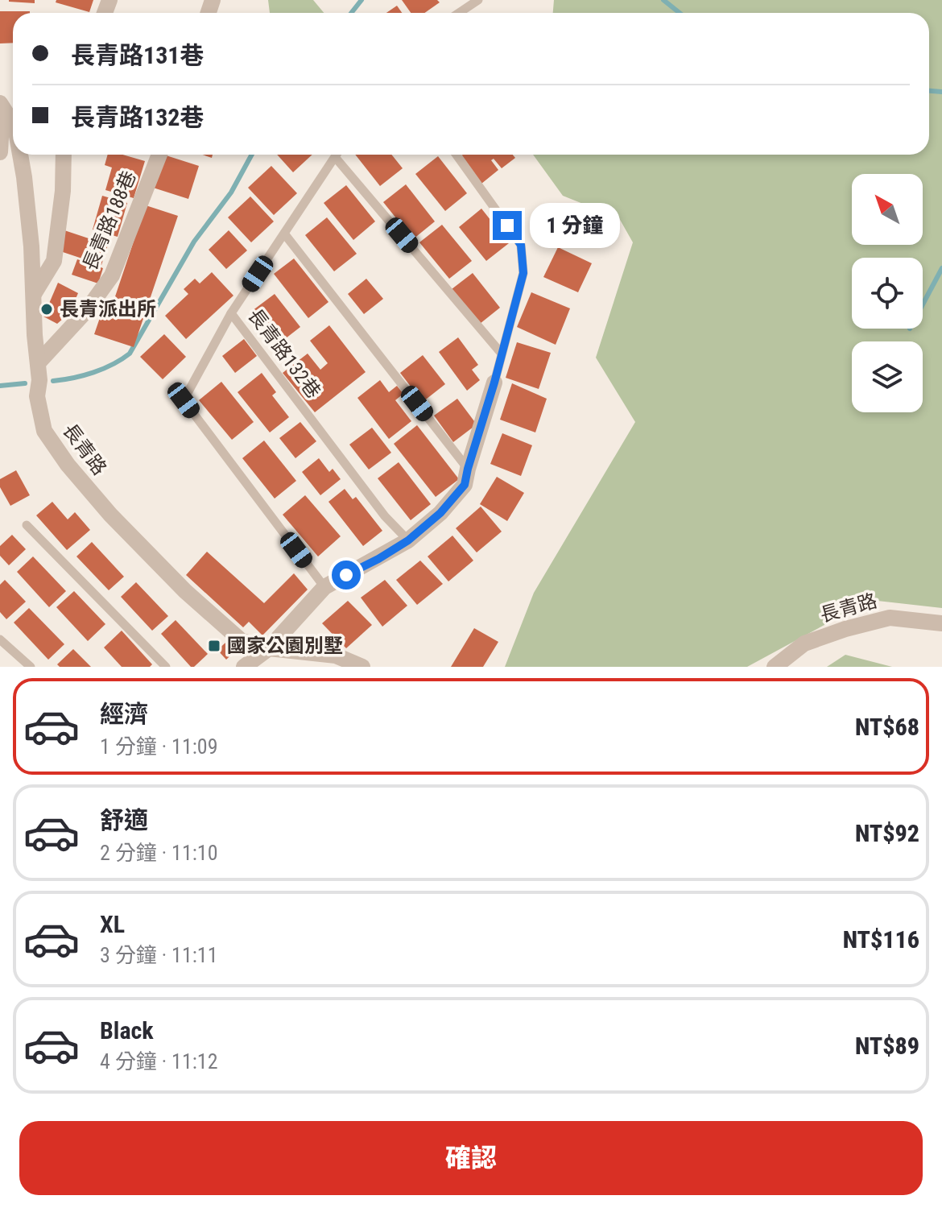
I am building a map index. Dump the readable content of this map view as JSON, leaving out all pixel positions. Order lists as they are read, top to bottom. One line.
{"streets":{"street":["長青路188巷","長青路"],"lane":["長青路132巷"]},"crossings":[["長青路188巷","長青路"]],"places":{"other":["長青派出所"],"transit":["國家公園別墅"]},"north":"top left","page":{"banner":["長青路131巷","長青路132巷"],"bubble":"1 分鐘","list":[{"name":"經濟","note":"1 分鐘 · 11:09","value":"NT$68"},{"name":"舒適","note":"2 分鐘 · 11:10","value":"NT$92"},{"name":"XL","note":"3 分鐘 · 11:11","value":"NT$116"},{"name":"Black","note":"4 分鐘 · 11:12","value":"NT$89"}],"buttons":"確認"}}
